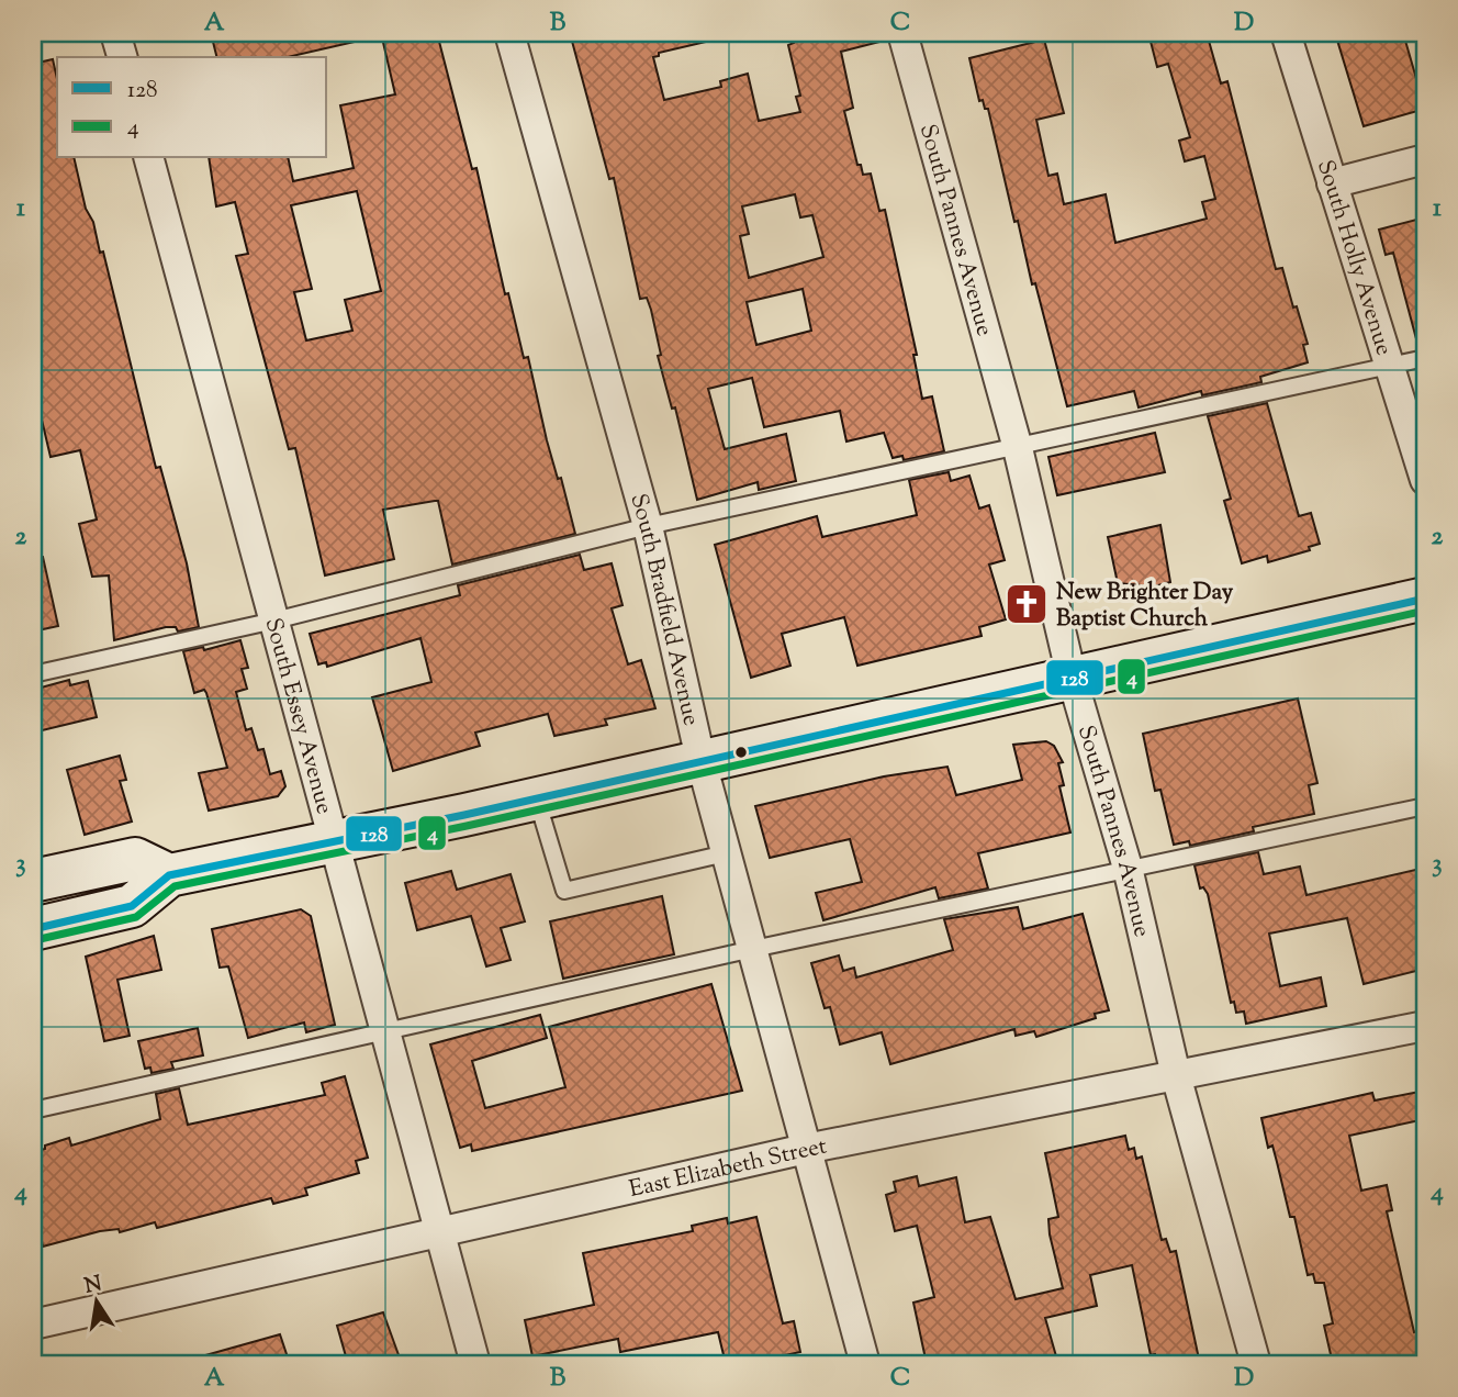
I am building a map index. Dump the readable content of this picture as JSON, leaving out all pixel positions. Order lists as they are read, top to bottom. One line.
{"streets":{"street":["South Pannes Avenue","South Holly Avenue","South Bradfield Avenue","South Essey Avenue","East Elizabeth Street"]},"crossings":[["South Pannes Avenue","East Elizabeth Street"],["South Bradfield Avenue","East Elizabeth Street"],["South Essey Avenue","East Elizabeth Street"]],"places":{"church":["New Brighter Day Baptist Church"]},"lines":["transit line 128","transit line 4"],"legend":["128","4"],"north":"top","grid":{"columns":["A","B","C","D"],"rows":["1","2","3","4"]}}
